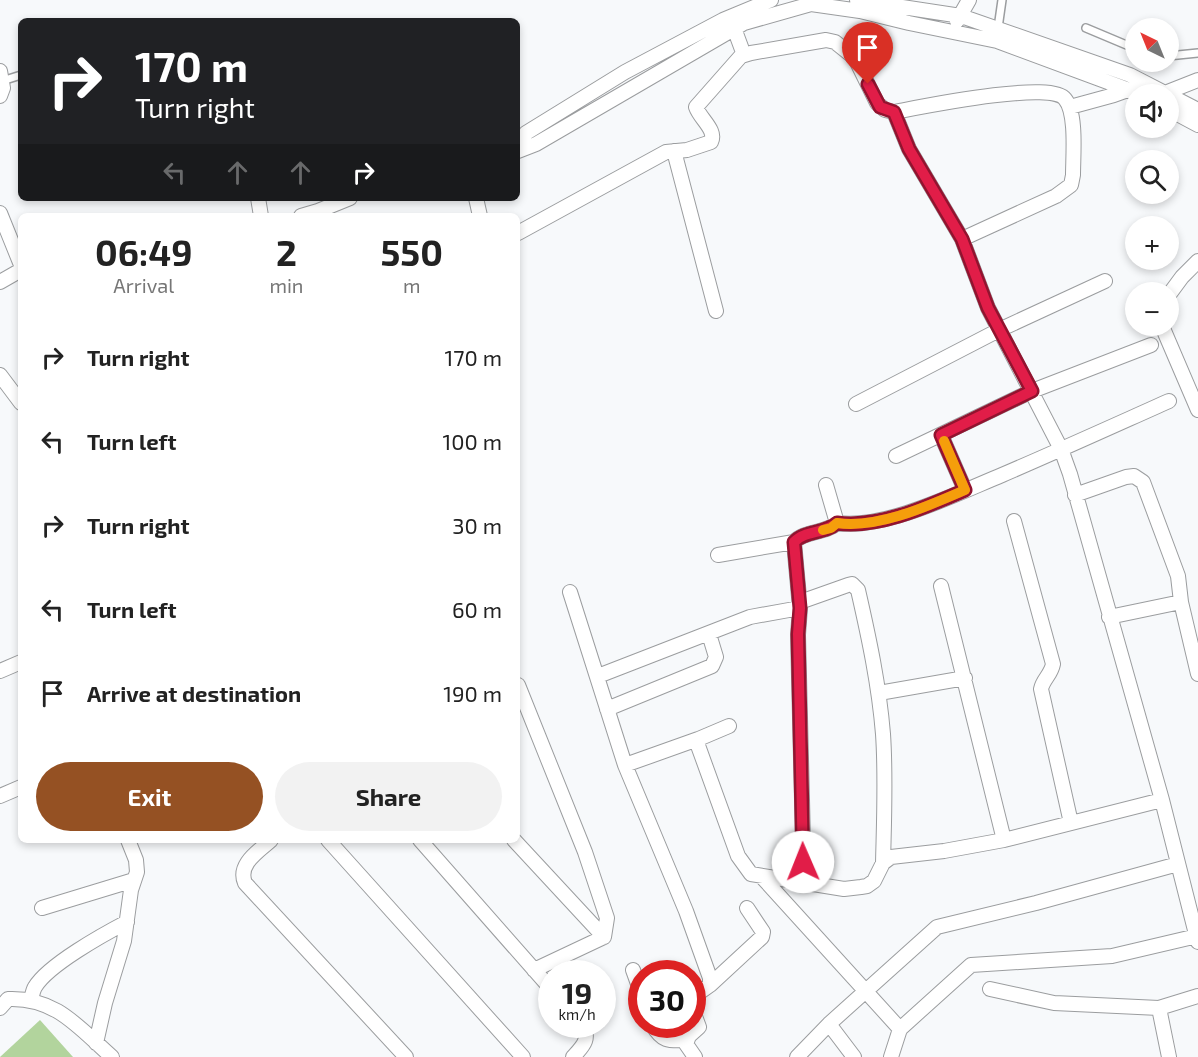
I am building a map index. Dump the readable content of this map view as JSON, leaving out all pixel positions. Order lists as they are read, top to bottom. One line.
{"north":"top left","page":{"map_buttons":["+","−"],"turn":["170 m","Turn right"],"eta":["06:49","Arrival","2","min","550","m"],"list":[{"name":"Turn right","value":"170 m"},{"name":"Turn left","value":"100 m"},{"name":"Turn right","value":"30 m"},{"name":"Turn left","value":"60 m"},{"name":"Arrive at destination","value":"190 m"}],"buttons":["Exit","Share"],"speed":"19 km/h","limit":"30"}}
